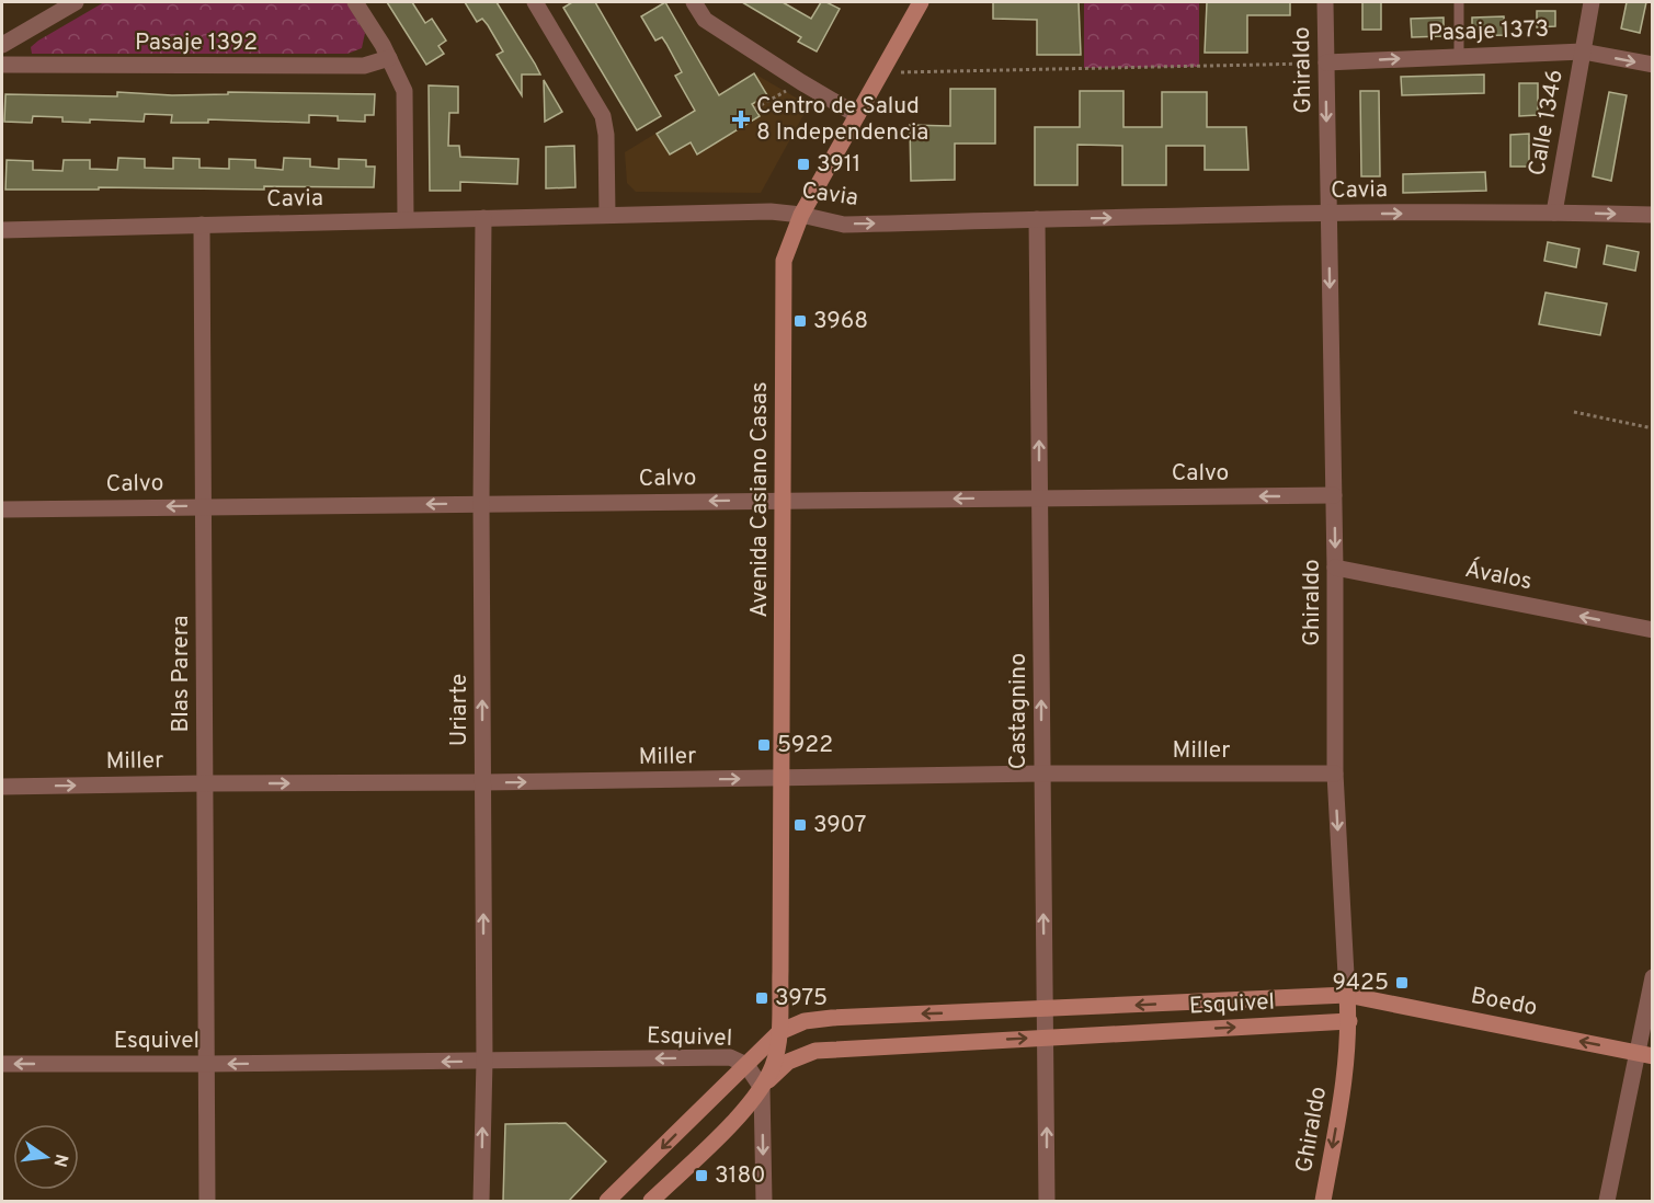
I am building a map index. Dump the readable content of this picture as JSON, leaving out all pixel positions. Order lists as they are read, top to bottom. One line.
{"streets":{"street":["Pasaje 1373","Pasaje 1392","Ghiraldo","Calle 1346","Cavia","Calvo","Avenida Casiano Casas","Ávalos","Blas Parera","Uriarte","Castagnino","Miller","Boedo","Esquivel"]},"crossings":[["Pasaje 1373","Ghiraldo"],["Pasaje 1373","Calle 1346"],["Ghiraldo","Cavia"],["Ghiraldo","Calvo"],["Ghiraldo","Ávalos"],["Ghiraldo","Miller"],["Ghiraldo","Boedo"],["Ghiraldo","Esquivel"],["Calle 1346","Cavia"],["Cavia","Avenida Casiano Casas"],["Cavia","Blas Parera"],["Cavia","Uriarte"],["Cavia","Castagnino"],["Calvo","Avenida Casiano Casas"],["Calvo","Blas Parera"],["Calvo","Uriarte"],["Calvo","Castagnino"],["Avenida Casiano Casas","Miller"],["Avenida Casiano Casas","Esquivel"],["Blas Parera","Miller"],["Blas Parera","Esquivel"],["Uriarte","Miller"],["Uriarte","Esquivel"],["Castagnino","Miller"],["Castagnino","Esquivel"],["Boedo","Esquivel"]],"one_way":["Pasaje 1373","Ghiraldo","Cavia","Calvo","Ávalos","Uriarte","Castagnino","Miller","Boedo"],"places":{"health":["Centro de Salud 8 Independencia"],"transit":["3911","3968","5922","3907","9425","3975","3180"]},"north":"right"}
